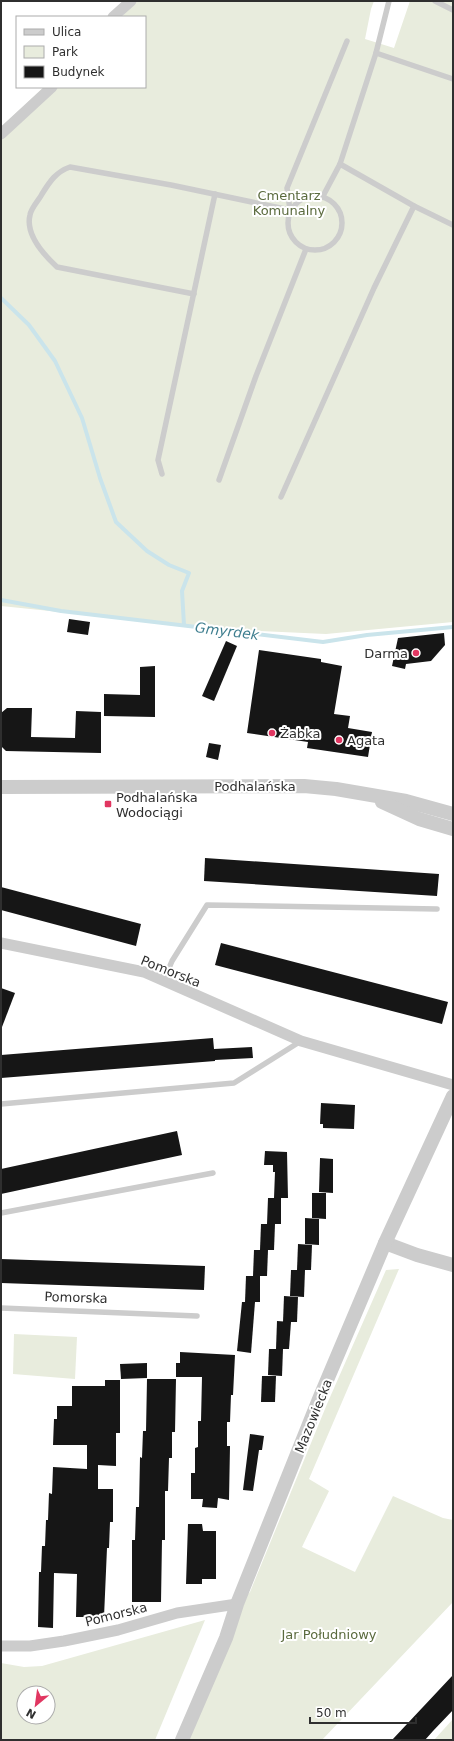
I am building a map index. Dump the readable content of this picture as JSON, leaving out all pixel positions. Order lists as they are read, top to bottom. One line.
{"streets":{"street":["Podhalańska","Pomorska","Mazowiecka"]},"crossings":[["Pomorska","Mazowiecka"]],"water":["Gmyrdek"],"parks":["Cmentarz Komunalny","Jar Południowy"],"places":{"other":["Darma","Żabka","Agata"],"transit":["Podhalańska Wodociągi"]},"legend":["Ulica","Park","Budynek"],"scale_bar":"50 m","north":"bottom left"}
